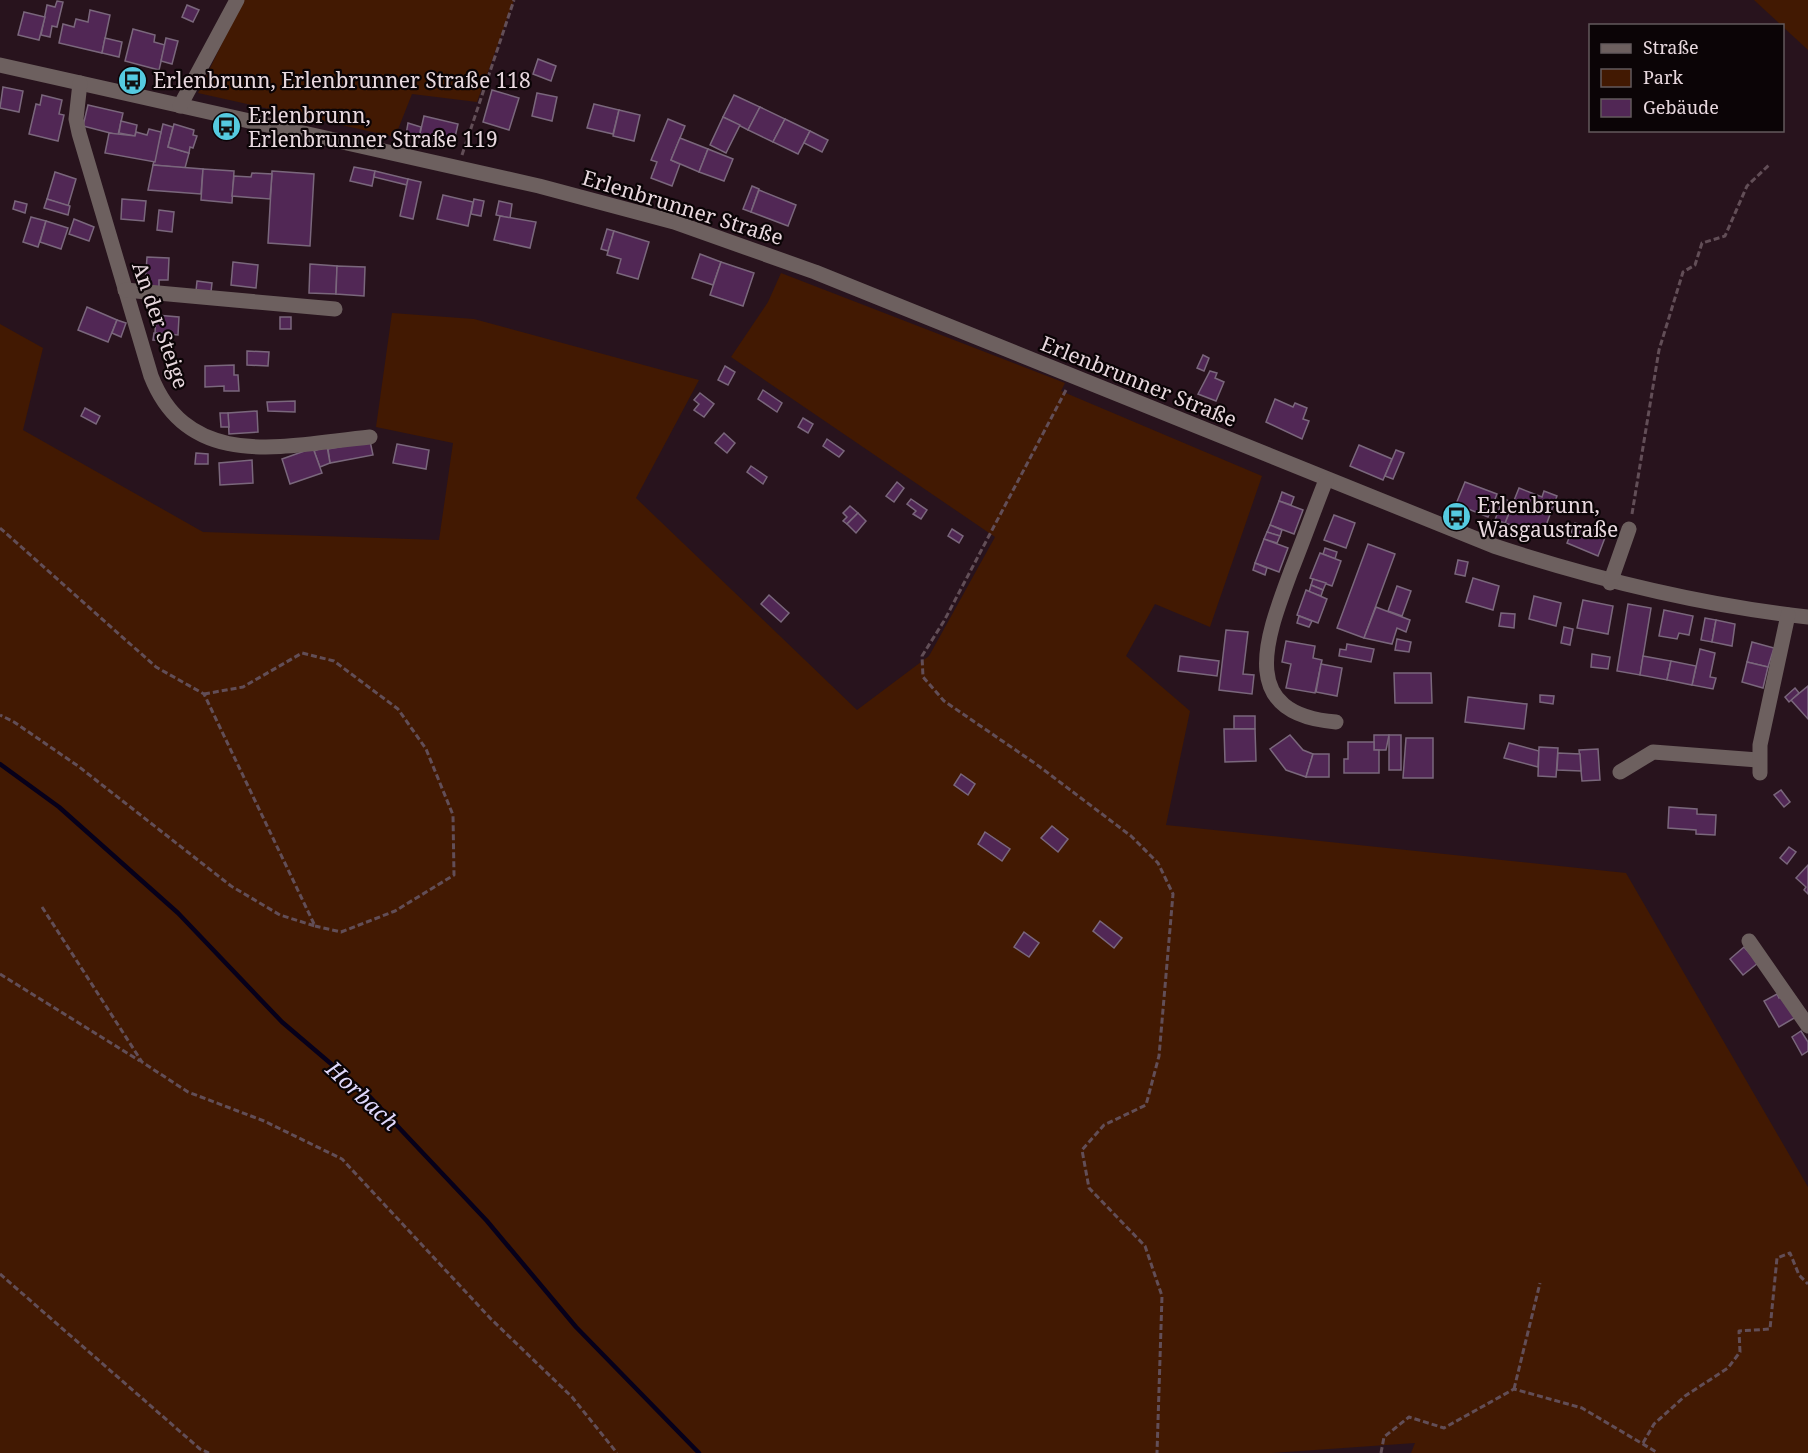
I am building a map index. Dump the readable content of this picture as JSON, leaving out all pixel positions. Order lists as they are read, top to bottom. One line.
{"streets":{"street":["Erlenbrunner Straße","An der Steige"]},"crossings":[["Erlenbrunner Straße","An der Steige"]],"water":["Horbach"],"places":{"bus stop":["Erlenbrunn, Erlenbrunner Straße 118","Erlenbrunn, Erlenbrunner Straße 119","Erlenbrunn, Wasgaustraße"]},"legend":["Straße","Park","Gebäude"]}
